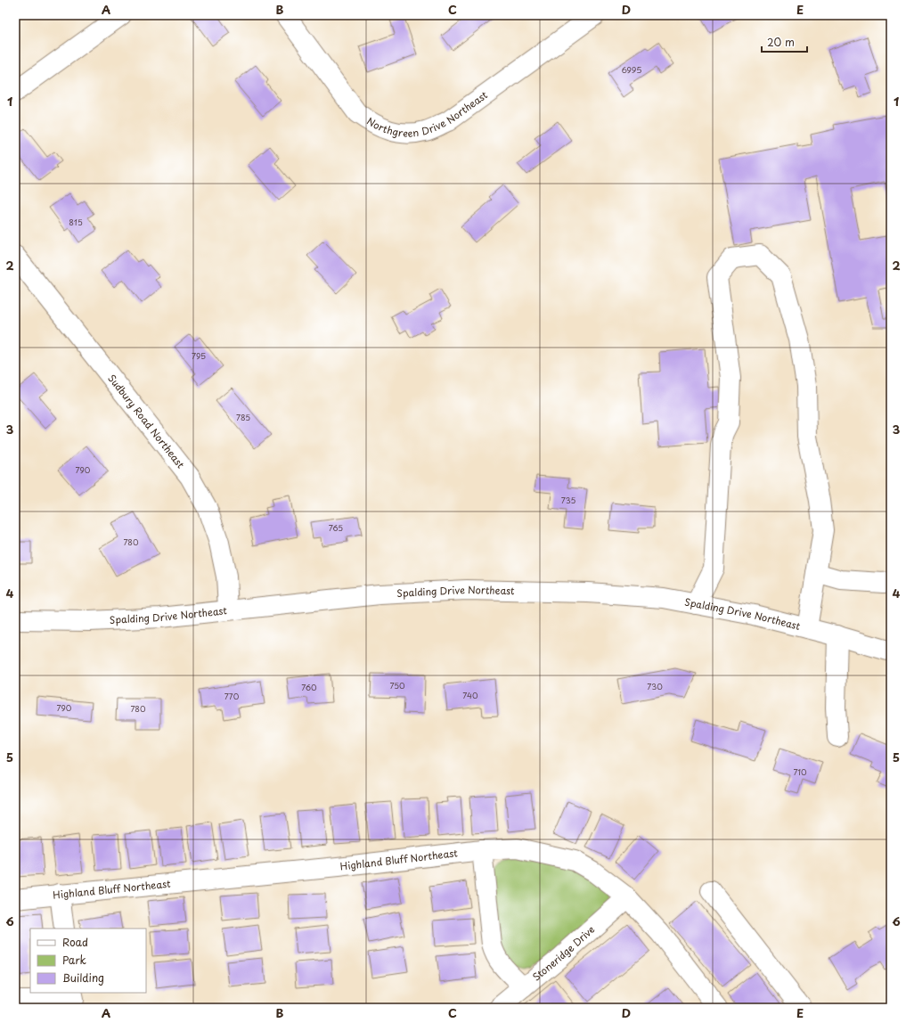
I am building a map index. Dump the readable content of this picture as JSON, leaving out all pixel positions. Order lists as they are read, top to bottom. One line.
{"streets":{"street":["Northgreen Drive Northeast","Sudbury Road Northeast","Spalding Drive Northeast","Highland Bluff Northeast","Stoneridge Drive"]},"crossings":[["Sudbury Road Northeast","Spalding Drive Northeast"],["Highland Bluff Northeast","Stoneridge Drive"]],"house_numbers":["6995","815","795","785","790","735","765","780","750","730","760","740","770","790","780","710"],"legend":["Road","Park","Building"],"scale_bar":"20 m","grid":{"columns":["A","B","C","D","E"],"rows":["1","2","3","4","5","6"]}}
